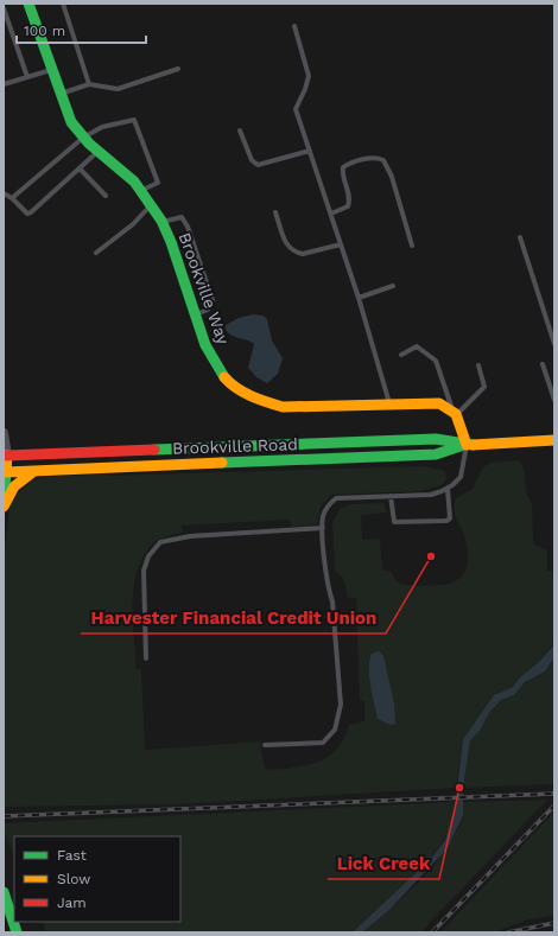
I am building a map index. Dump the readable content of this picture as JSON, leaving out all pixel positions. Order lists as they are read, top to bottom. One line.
{"streets":{"main road":["Brookville Way","Brookville Road"]},"places":["Harvester Financial Credit Union","Lick Creek"],"legend":["Fast","Slow","Jam"],"scale_bar":"100 m"}
